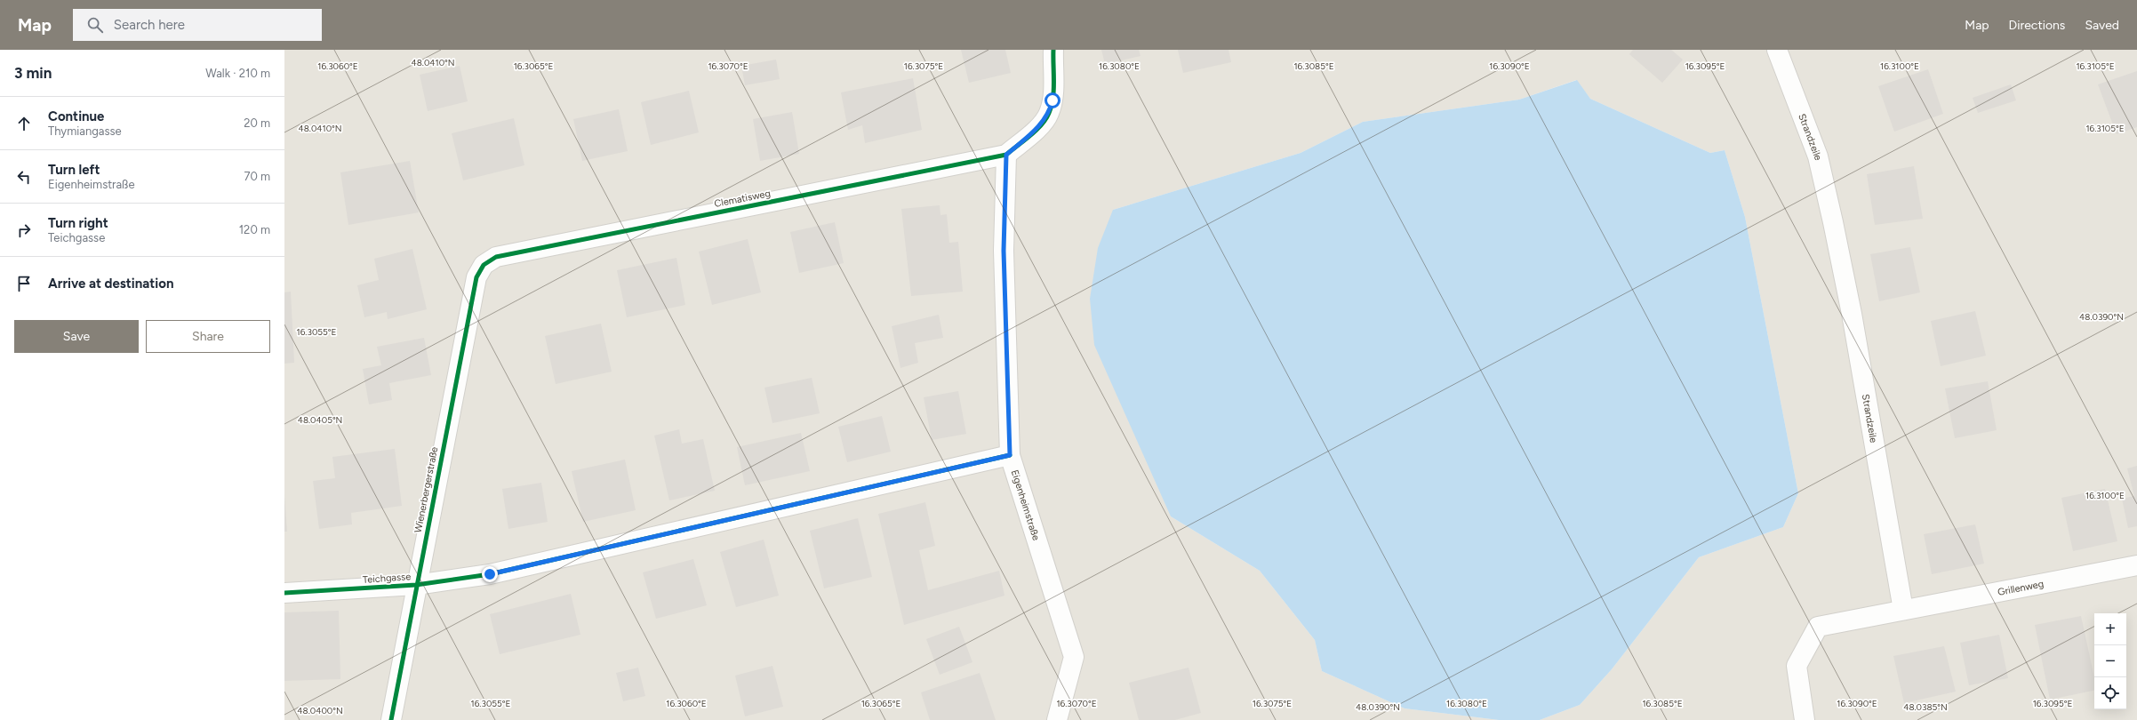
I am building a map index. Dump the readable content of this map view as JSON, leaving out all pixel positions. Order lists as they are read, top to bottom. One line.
{"streets":{"street":["Strandzeile","Clematisweg","Wienerbergerstraße","Eigenheimstraße","Teichgasse","Grillenweg"]},"crossings":[["Strandzeile","Grillenweg"],["Clematisweg","Wienerbergerstraße"],["Clematisweg","Eigenheimstraße"],["Wienerbergerstraße","Teichgasse"],["Eigenheimstraße","Teichgasse"]],"page":{"header":"Map","search":"Search here","nav":["Map","Directions","Saved"],"heading":["3 min","Walk · 210 m"],"list":[["Continue","Thymiangasse","20 m"],["Turn left","Eigenheimstraße","70 m"],["Turn right","Teichgasse","120 m"],"Arrive at destination"],"buttons":["Save","Share"],"map_buttons":["+","−"]},"coordinates":["48.0410°N","16.3060°E","16.3065°E","16.3070°E","16.3075°E","16.3080°E","16.3085°E","16.3090°E","16.3095°E","16.3100°E","16.3105°E","48.0390°N","16.3055°E","48.0405°N","48.0385°N","48.0400°N"]}
